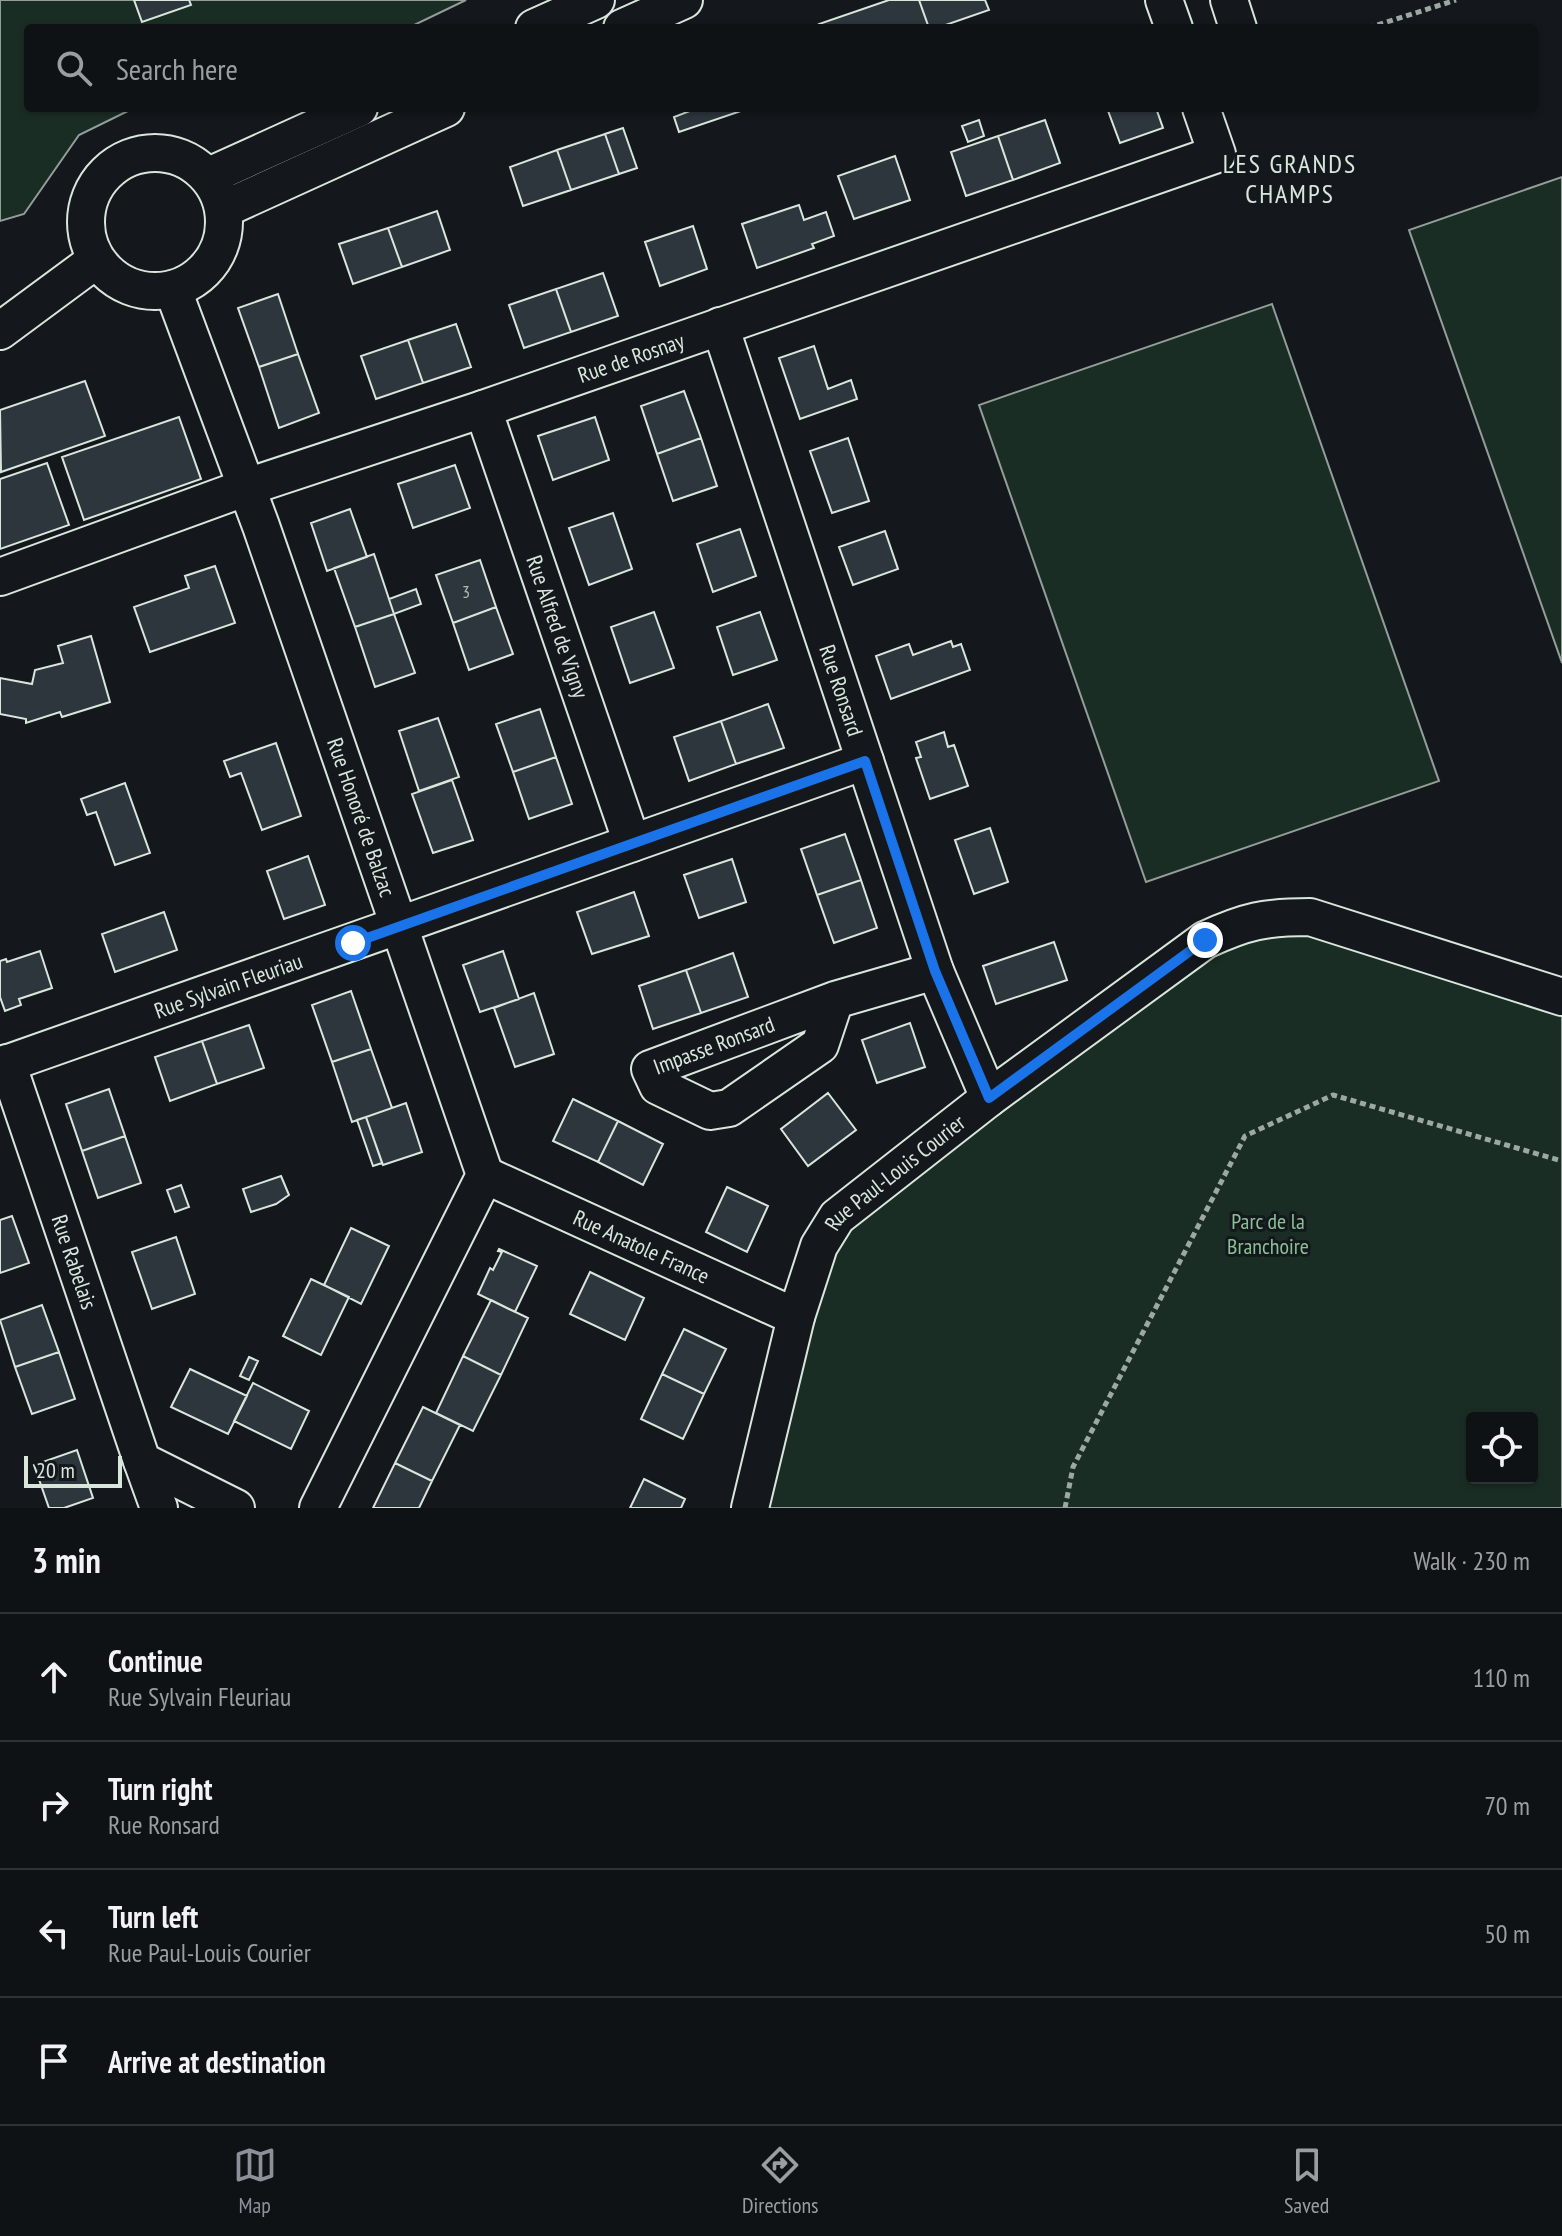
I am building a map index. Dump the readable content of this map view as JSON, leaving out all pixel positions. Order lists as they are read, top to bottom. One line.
{"streets":{"street":["Rue de Rosnay","Rue Alfred de Vigny","Rue Ronsard","Rue Honoré de Balzac","Rue Sylvain Fleuriau","Rue Paul-Louis Courier","Rue Anatole France","Rue Rabelais"]},"crossings":[["Rue de Rosnay","Rue Alfred de Vigny"],["Rue de Rosnay","Rue Ronsard"],["Rue de Rosnay","Rue Honoré de Balzac"],["Rue Alfred de Vigny","Rue Sylvain Fleuriau"],["Rue Ronsard","Rue Sylvain Fleuriau"],["Rue Ronsard","Rue Paul-Louis Courier"],["Rue Honoré de Balzac","Rue Sylvain Fleuriau"],["Rue Honoré de Balzac","Rue Anatole France"],["Rue Sylvain Fleuriau","Rue Rabelais"],["Rue Paul-Louis Courier","Rue Anatole France"]],"districts":["LES GRANDS CHAMPS"],"parks":["Parc de la Branchoire"],"house_numbers":["3"],"scale_bar":"20 m","page":{"search":"Search here","scale":"20 m","heading":["3 min","Walk · 230 m"],"list":[["Continue","Rue Sylvain Fleuriau","110 m"],["Turn right","Rue Ronsard","70 m"],["Turn left","Rue Paul-Louis Courier","50 m"],"Arrive at destination"],"nav":["Map","Directions","Saved"]}}
